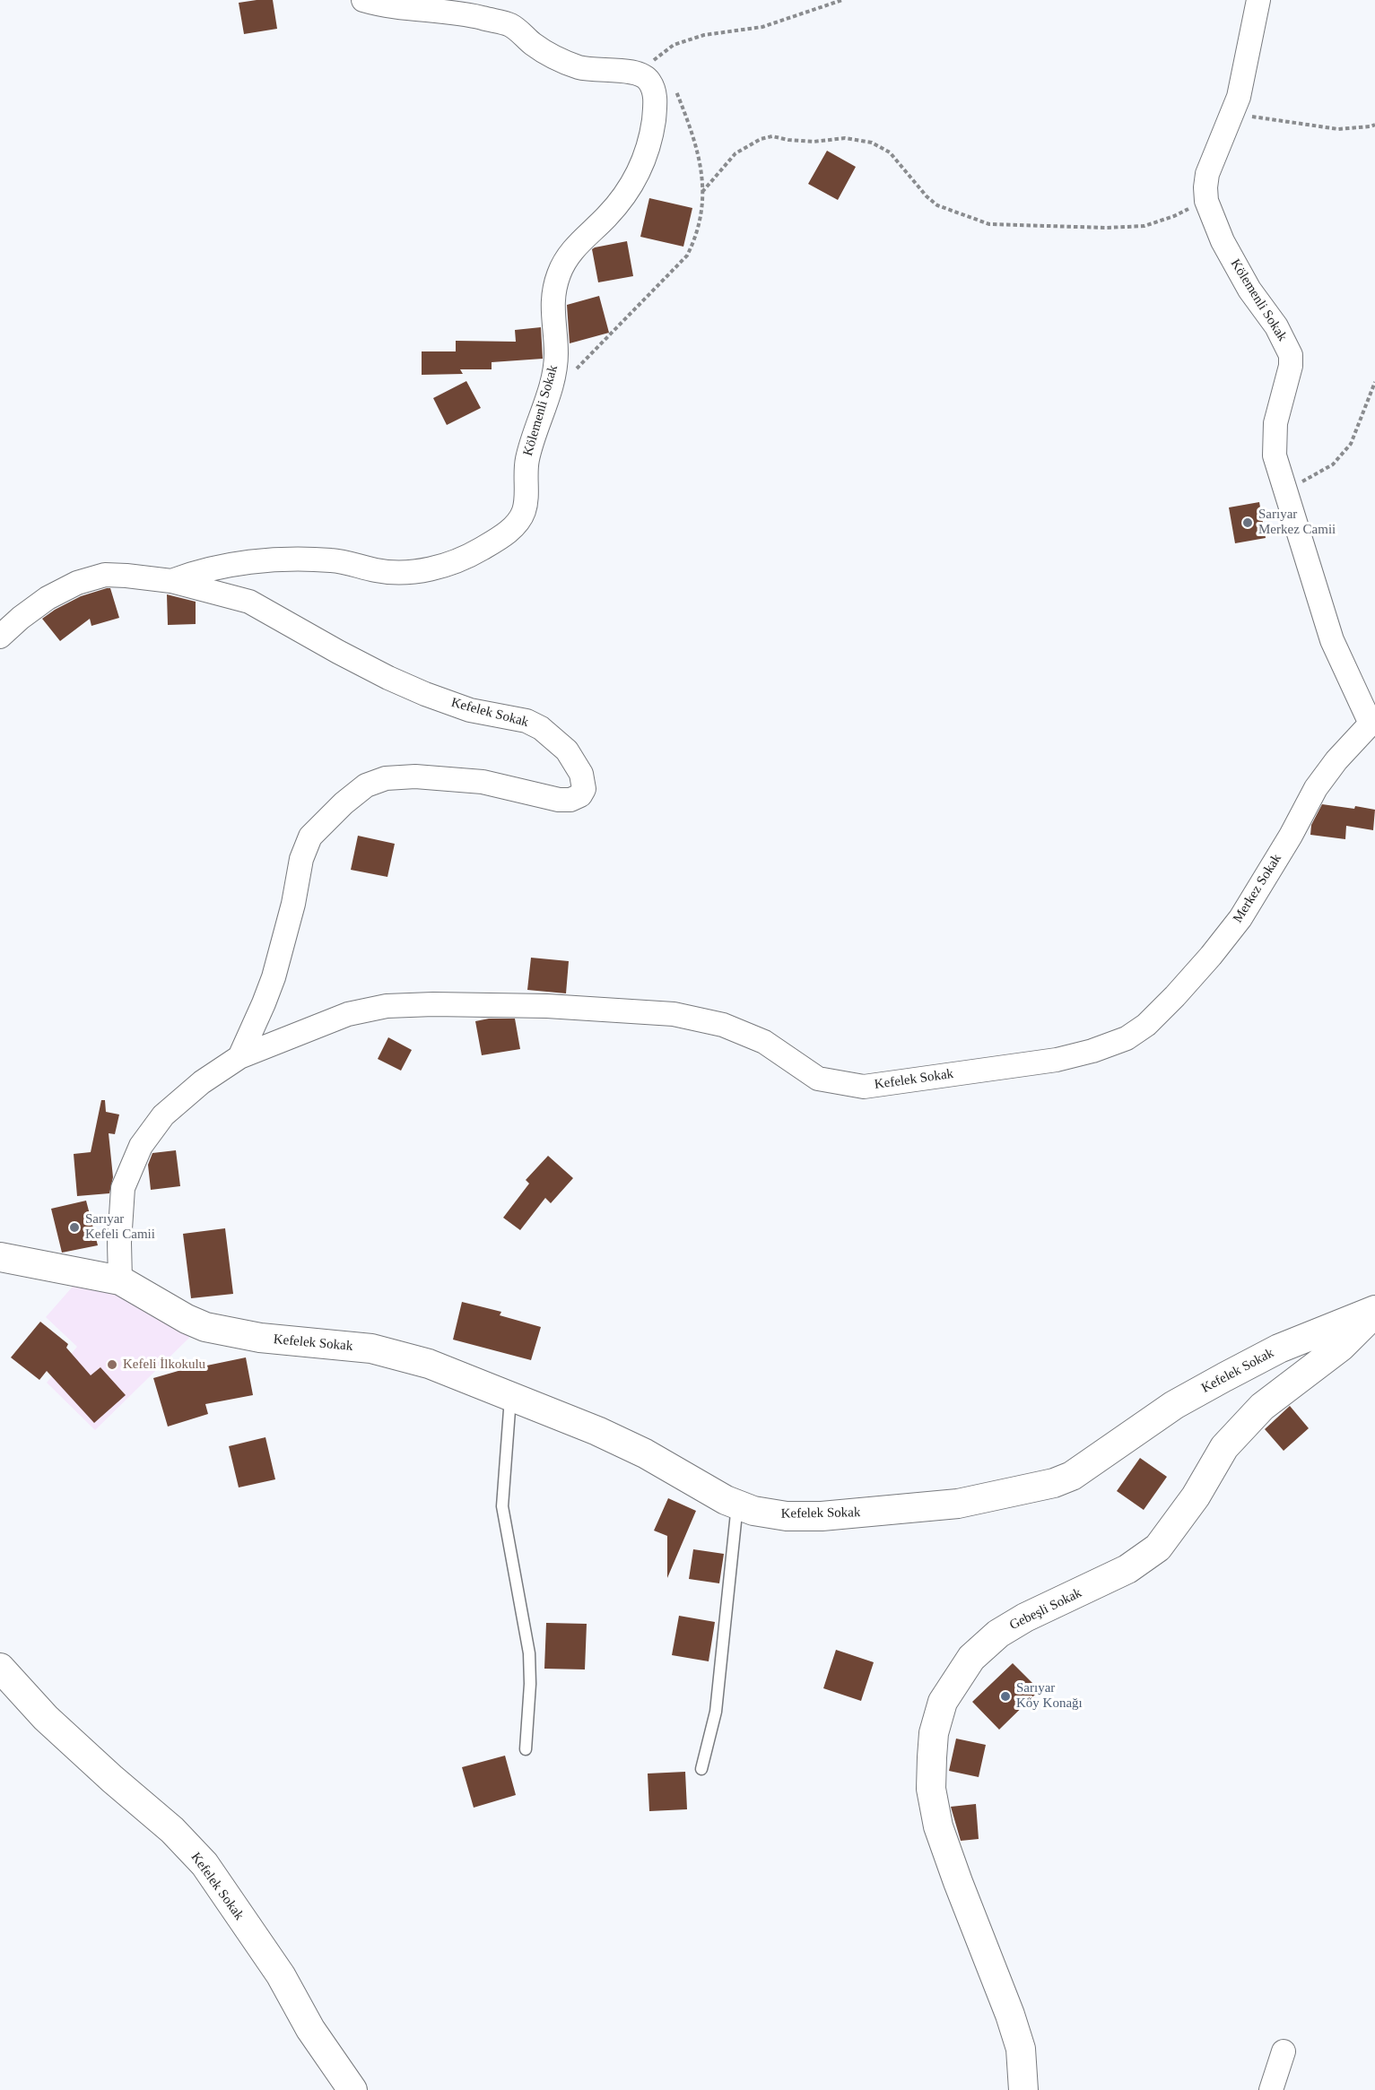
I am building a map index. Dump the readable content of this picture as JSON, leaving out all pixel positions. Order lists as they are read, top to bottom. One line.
{"streets":{"street":["Kölemenli Sokak","Kefelek Sokak","Merkez Sokak","Gebeşli Sokak"]},"crossings":[["Kölemenli Sokak","Kefelek Sokak"],["Kölemenli Sokak","Merkez Sokak"],["Kefelek Sokak","Merkez Sokak"],["Kefelek Sokak","Gebeşli Sokak"]],"places":["Sarıyar Merkez Camii","Sarıyar Kefeli Camii","Kefeli İlkokulu","Sarıyar Köy Konağı"]}
